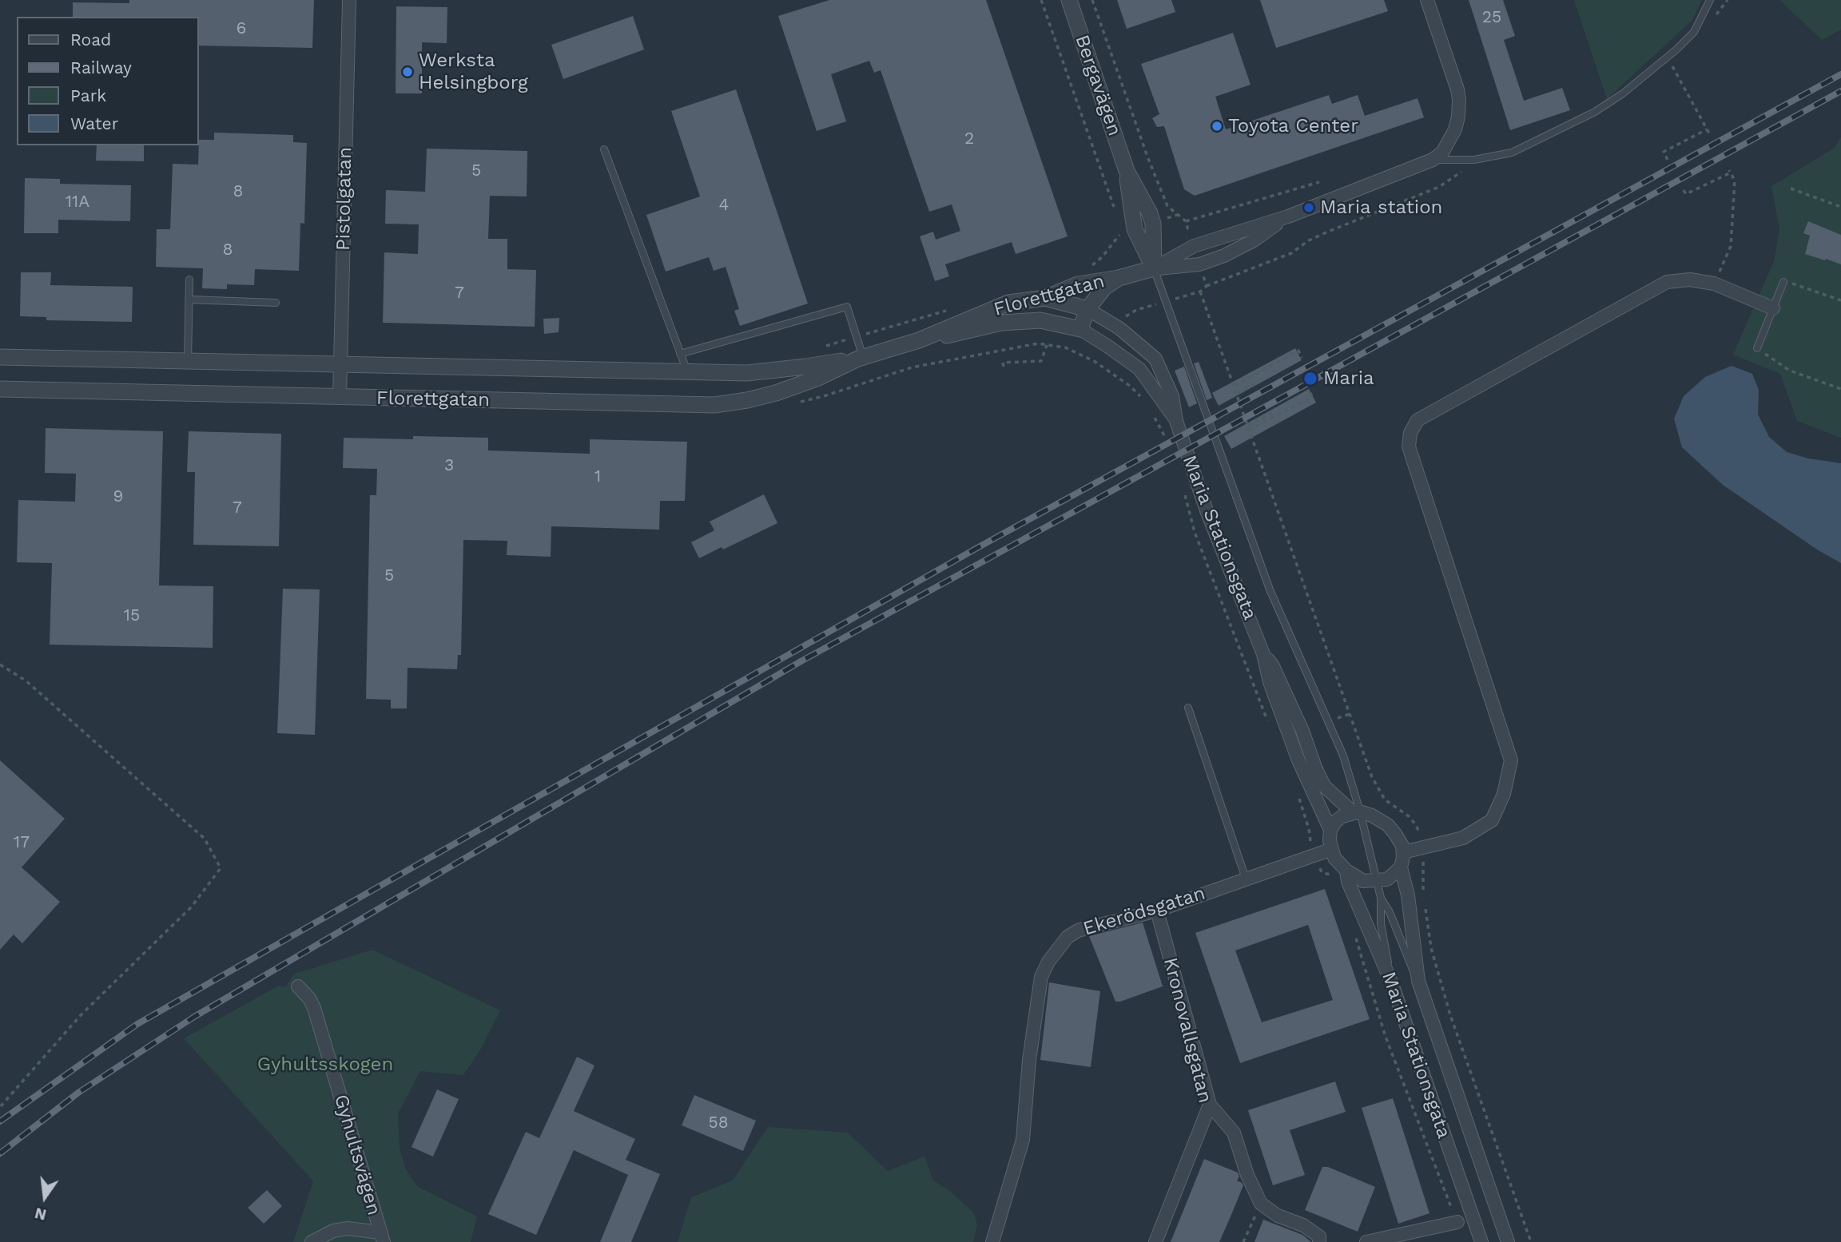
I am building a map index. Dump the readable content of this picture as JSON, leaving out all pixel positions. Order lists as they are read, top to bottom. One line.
{"streets":{"street":["Bergavägen","Pistolgatan","Florettgatan","Maria Stationsgata","Ekerödsgatan","Kronovallsgatan","Gyhultsvägen"]},"crossings":[["Bergavägen","Florettgatan"],["Pistolgatan","Florettgatan"],["Florettgatan","Maria Stationsgata"],["Maria Stationsgata","Ekerödsgatan"],["Ekerödsgatan","Kronovallsgatan"]],"parks":["Gyhultsskogen"],"places":["Werksta Helsingborg","Toyota Center","Maria station","Maria"],"house_numbers":["25","6","2","5","8","11A","4","8","7","3","1","9","7","5","15","17","58"],"legend":["Road","Railway","Park","Water"],"north":"bottom"}
